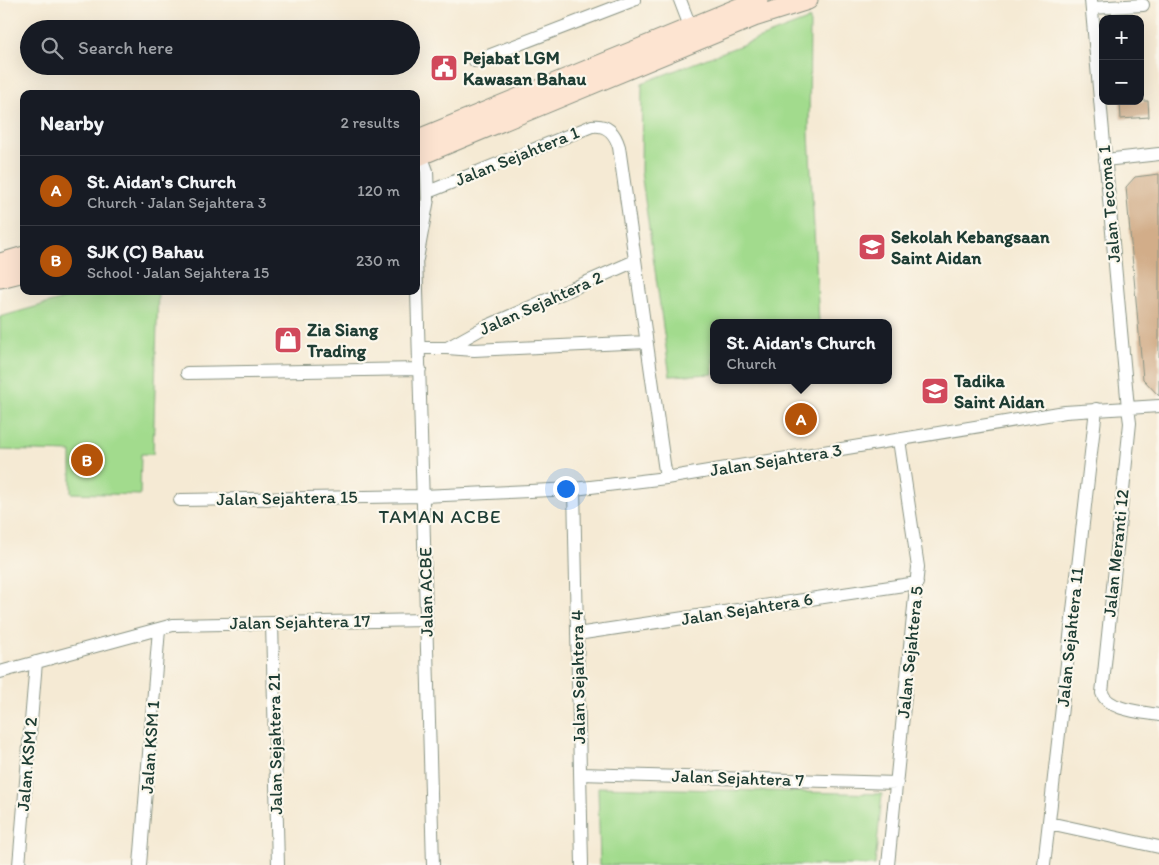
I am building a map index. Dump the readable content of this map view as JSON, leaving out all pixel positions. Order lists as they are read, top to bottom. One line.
{"streets":{"street":["Jalan Sejahtera 1","Jalan Tecoma 1","Jalan Sejahtera 2","Jalan Sejahtera 3","Jalan Sejahtera 15","Jalan Meranti 12","Jalan ACBE","Jalan Sejahtera 6","Jalan Sejahtera 17","Jalan Sejahtera 11","Jalan Sejahtera 5","Jalan Sejahtera 4","Jalan Sejahtera 21","Jalan KSM 1","Jalan KSM 2","Jalan Sejahtera 7"]},"crossings":[["Jalan Sejahtera 1","Jalan Sejahtera 2"],["Jalan Sejahtera 1","Jalan ACBE"],["Jalan Tecoma 1","Jalan Sejahtera 3"],["Jalan Tecoma 1","Jalan Meranti 12"],["Jalan Sejahtera 2","Jalan ACBE"],["Jalan Sejahtera 3","Jalan Sejahtera 15"],["Jalan Sejahtera 3","Jalan Meranti 12"],["Jalan Sejahtera 3","Jalan ACBE"],["Jalan Sejahtera 3","Jalan Sejahtera 11"],["Jalan Sejahtera 3","Jalan Sejahtera 5"],["Jalan Sejahtera 3","Jalan Sejahtera 4"],["Jalan Sejahtera 15","Jalan ACBE"],["Jalan ACBE","Jalan Sejahtera 17"],["Jalan Sejahtera 6","Jalan Sejahtera 5"],["Jalan Sejahtera 6","Jalan Sejahtera 4"],["Jalan Sejahtera 17","Jalan Sejahtera 21"],["Jalan Sejahtera 17","Jalan KSM 1"],["Jalan Sejahtera 17","Jalan KSM 2"],["Jalan Sejahtera 5","Jalan Sejahtera 7"],["Jalan Sejahtera 4","Jalan Sejahtera 7"]],"districts":["TAMAN ACBE"],"places":{"public building":["Pejabat LGM Kawasan Bahau"],"school or university":["Sekolah Kebangsaan Saint Aidan","Tadika Saint Aidan"],"shop":["Zia Siang Trading"]},"page":{"map_buttons":["+","−"],"search":"Search here","heading":["Nearby","2 results"],"list":[{"mark":"A","name":"St. Aidan's Church","note":"Church · Jalan Sejahtera 3","value":"120 m"},{"mark":"B","name":"SJK (C) Bahau","note":"School · Jalan Sejahtera 15","value":"230 m"}],"popup":["St. Aidan's Church","Church"],"pins":["A","B"]}}
